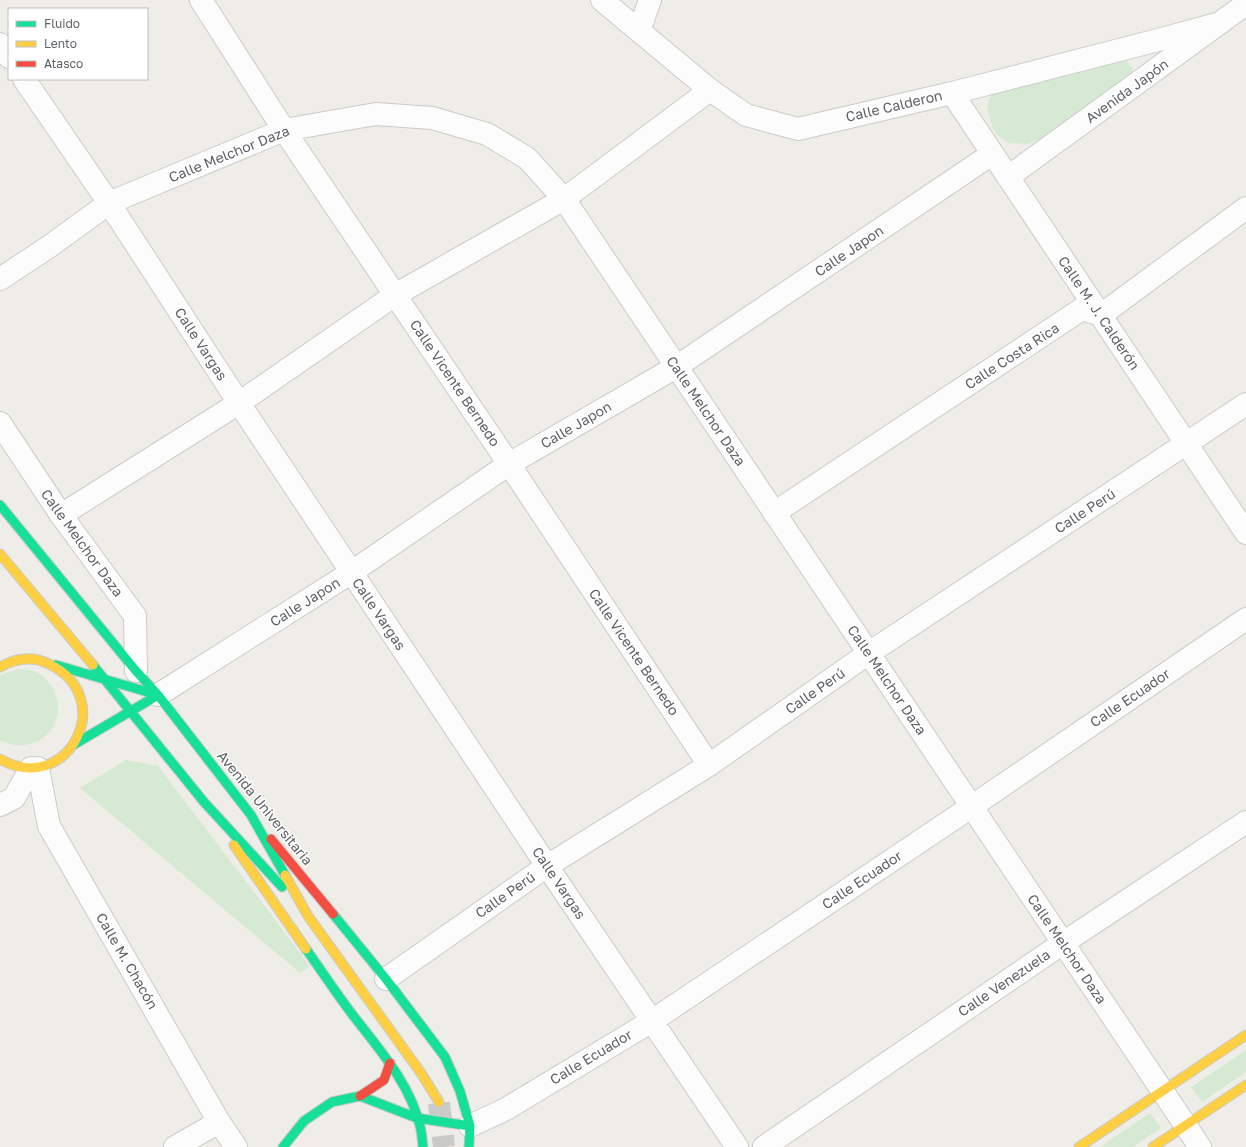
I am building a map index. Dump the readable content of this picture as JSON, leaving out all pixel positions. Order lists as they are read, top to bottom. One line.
{"streets":{"main road":["Avenida Universitaria"],"street":["Avenida Japón","Calle Calderon","Calle Melchor Daza","Calle Japon","Calle M. J. Calderón","Calle Vargas","Calle Costa Rica","Calle Vicente Bernedo","Calle Perú","Calle Ecuador","Calle M. Chacón","Calle Venezuela"]},"crossings":[["Avenida Japón","Calle Calderon"],["Avenida Japón","Calle M. J. Calderón"],["Calle Calderon","Calle M. J. Calderón"],["Calle Melchor Daza","Calle Japon"],["Calle Melchor Daza","Calle Vargas"],["Calle Melchor Daza","Calle Costa Rica"],["Calle Melchor Daza","Calle Vicente Bernedo"],["Calle Melchor Daza","Calle Perú"],["Calle Melchor Daza","Calle Ecuador"],["Calle Melchor Daza","Avenida Universitaria"],["Calle Melchor Daza","Calle Venezuela"],["Calle Japon","Calle M. J. Calderón"],["Calle Japon","Calle Vargas"],["Calle Japon","Calle Vicente Bernedo"],["Calle Japon","Avenida Universitaria"],["Calle M. J. Calderón","Calle Costa Rica"],["Calle M. J. Calderón","Calle Perú"],["Calle Vargas","Calle Perú"],["Calle Vargas","Calle Ecuador"],["Calle Vicente Bernedo","Calle Perú"],["Calle Perú","Avenida Universitaria"],["Calle Ecuador","Avenida Universitaria"]],"legend":["Fluido","Lento","Atasco"]}
